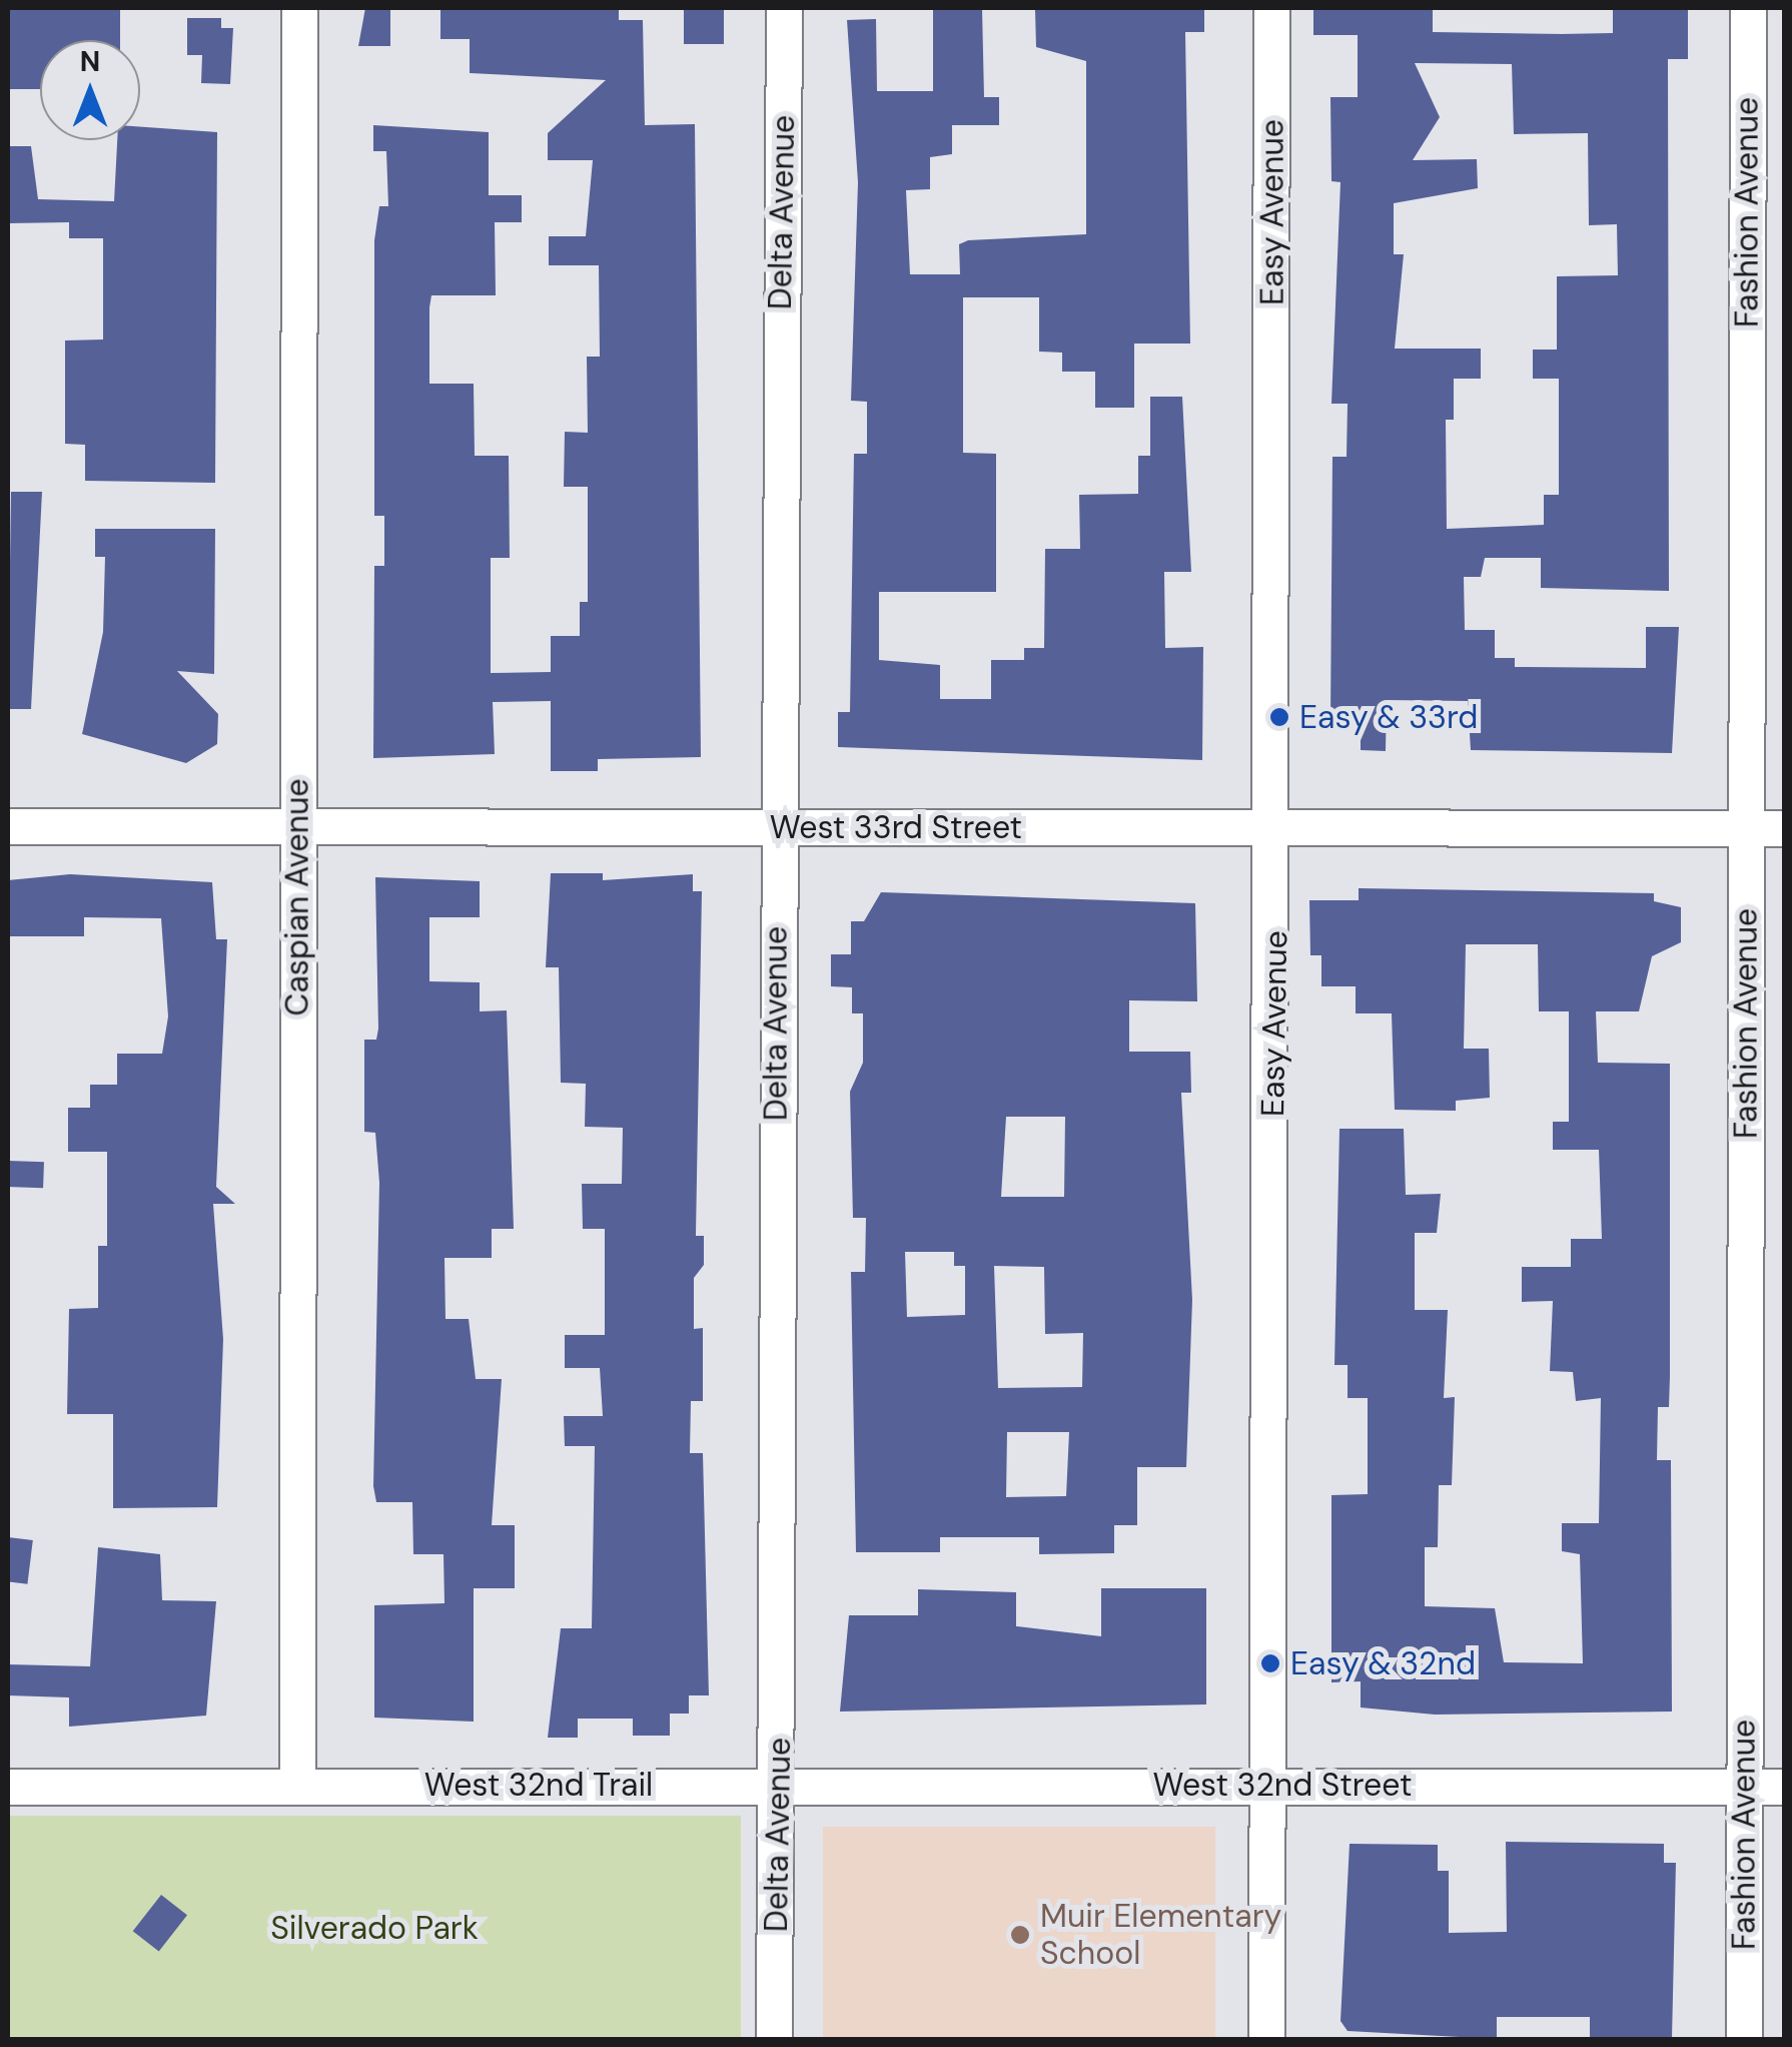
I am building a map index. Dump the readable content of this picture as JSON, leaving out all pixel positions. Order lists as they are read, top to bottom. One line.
{"streets":{"street":["Delta Avenue","Easy Avenue","Fashion Avenue","West 33rd Street","Caspian Avenue","West 32nd Trail","West 32nd Street"]},"crossings":[["Delta Avenue","West 33rd Street"],["Delta Avenue","West 32nd Trail"],["Delta Avenue","West 32nd Street"],["Easy Avenue","West 33rd Street"],["Easy Avenue","West 32nd Street"],["Fashion Avenue","West 33rd Street"],["Fashion Avenue","West 32nd Street"],["West 33rd Street","Caspian Avenue"],["Caspian Avenue","West 32nd Trail"],["West 32nd Trail","West 32nd Street"]],"parks":["Silverado Park"],"places":["Easy & 33rd","Easy & 32nd","Muir Elementary School"],"north":"top"}
